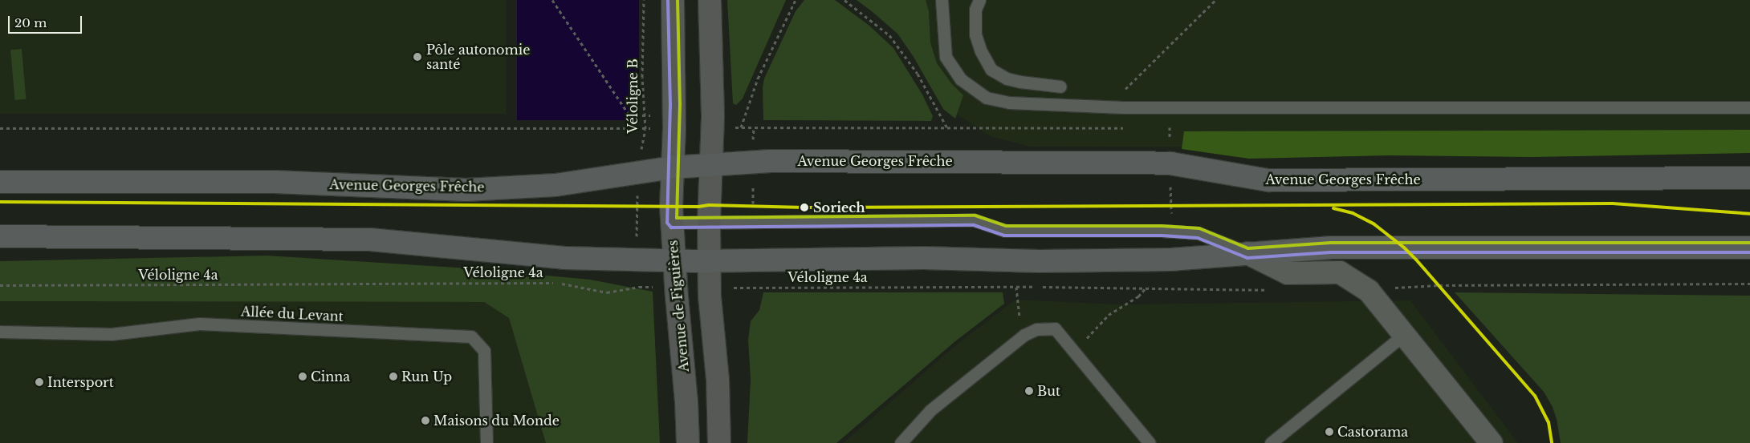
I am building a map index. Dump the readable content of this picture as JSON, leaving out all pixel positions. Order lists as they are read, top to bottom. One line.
{"streets":{"main road":["Avenue Georges Frêche","Avenue de Figuières"],"lane":["Allée du Levant"],"path":["Véloligne B","Véloligne 4a"]},"crossings":[["Véloligne B","Avenue Georges Frêche"],["Véloligne B","Véloligne 4a"],["Avenue Georges Frêche","Avenue de Figuières"],["Véloligne 4a","Avenue de Figuières"]],"places":["Pôle autonomie santé","Soriech","Cinna","Run Up","Intersport","But","Maisons du Monde","Castorama"],"scale_bar":"20 m"}
